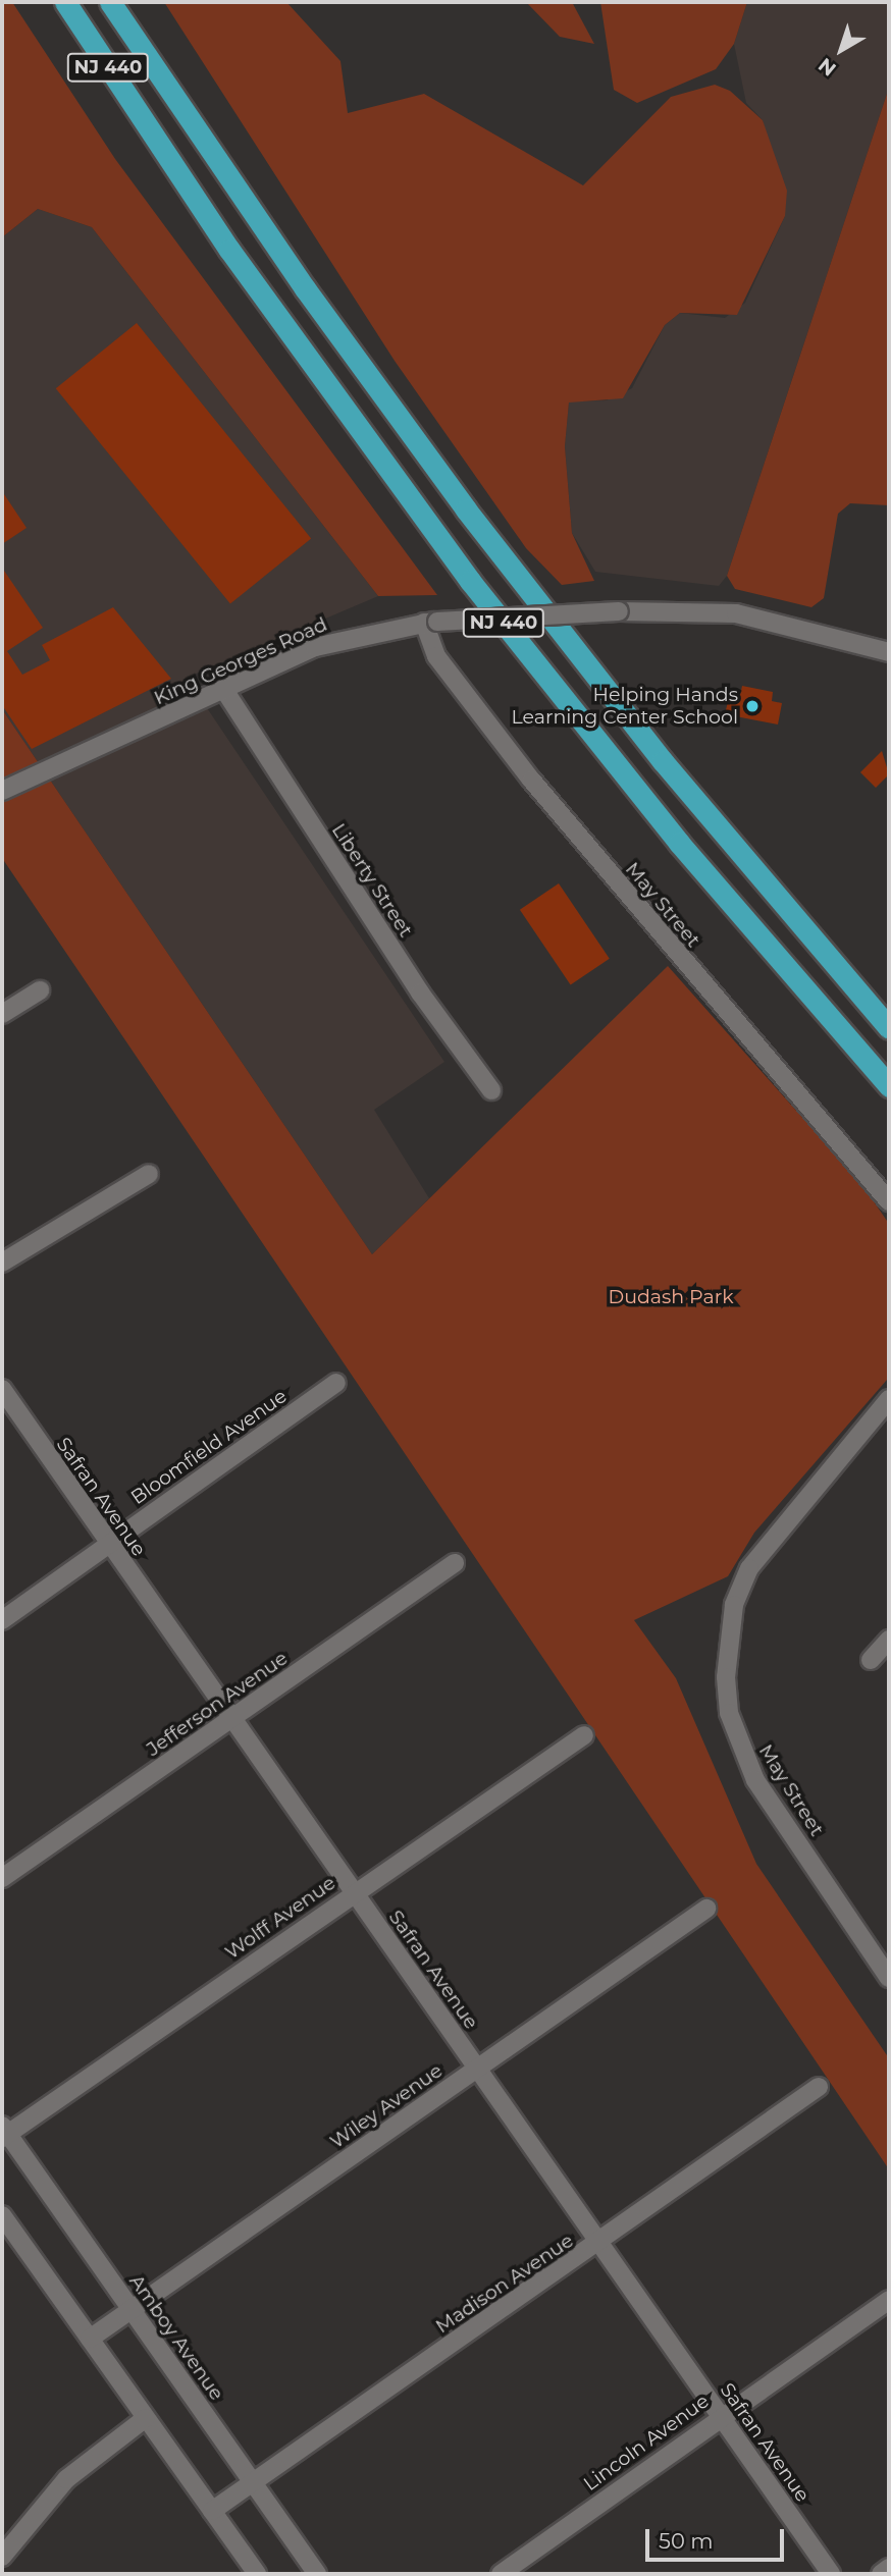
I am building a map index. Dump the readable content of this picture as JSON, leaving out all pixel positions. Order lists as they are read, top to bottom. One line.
{"streets":{"highway":["NJ 440"],"street":["King Georges Road","Liberty Street","May Street","Bloomfield Avenue","Safran Avenue","Jefferson Avenue","Wolff Avenue","Wiley Avenue","Madison Avenue","Amboy Avenue","Lincoln Avenue"]},"crossings":[["King Georges Road","Liberty Street"],["King Georges Road","May Street"],["Bloomfield Avenue","Safran Avenue"],["Safran Avenue","Jefferson Avenue"],["Safran Avenue","Wolff Avenue"],["Safran Avenue","Wiley Avenue"],["Safran Avenue","Madison Avenue"],["Safran Avenue","Lincoln Avenue"],["Wolff Avenue","Amboy Avenue"],["Wiley Avenue","Amboy Avenue"],["Madison Avenue","Amboy Avenue"]],"parks":["Dudash Park"],"places":["Helping Hands Learning Center School"],"scale_bar":"50 m","north":"bottom left"}
